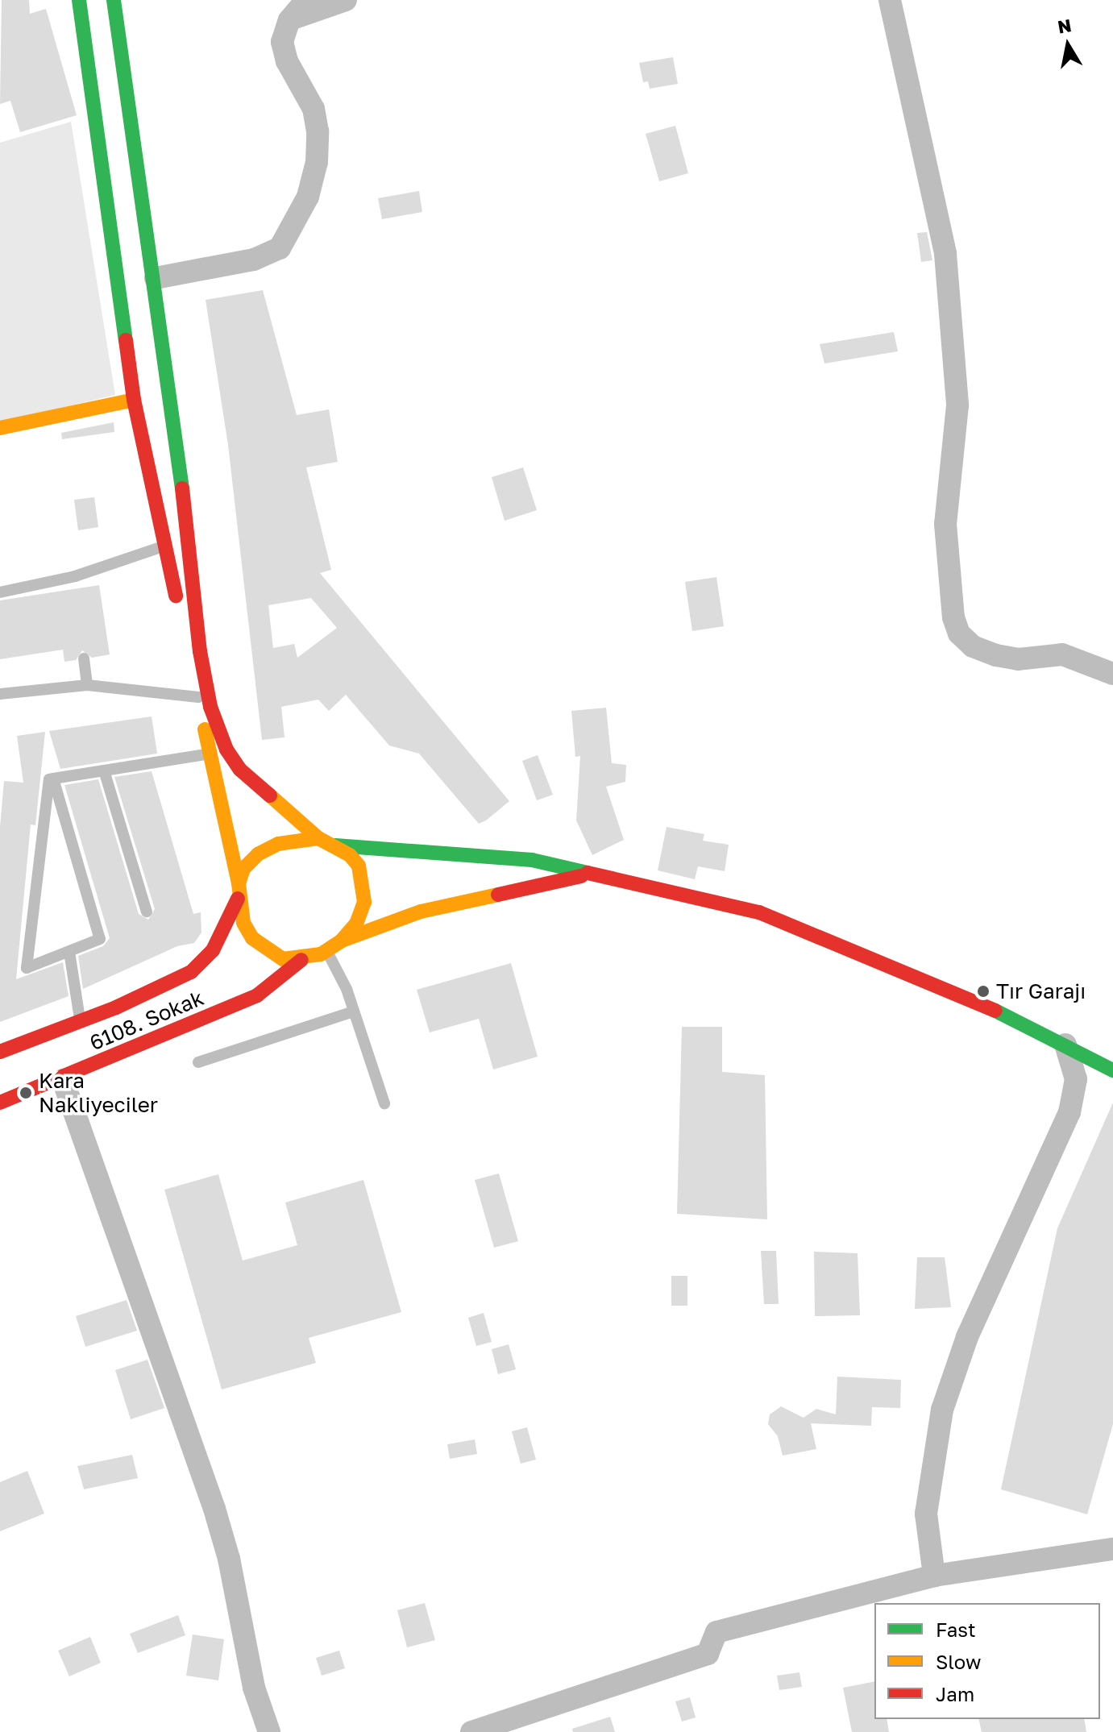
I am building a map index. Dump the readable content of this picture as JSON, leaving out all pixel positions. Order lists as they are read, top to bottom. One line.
{"streets":{"main road":["6108. Sokak"]},"places":["Tır Garajı","Kara Nakliyeciler"],"legend":["Fast","Slow","Jam"],"north":"top"}
